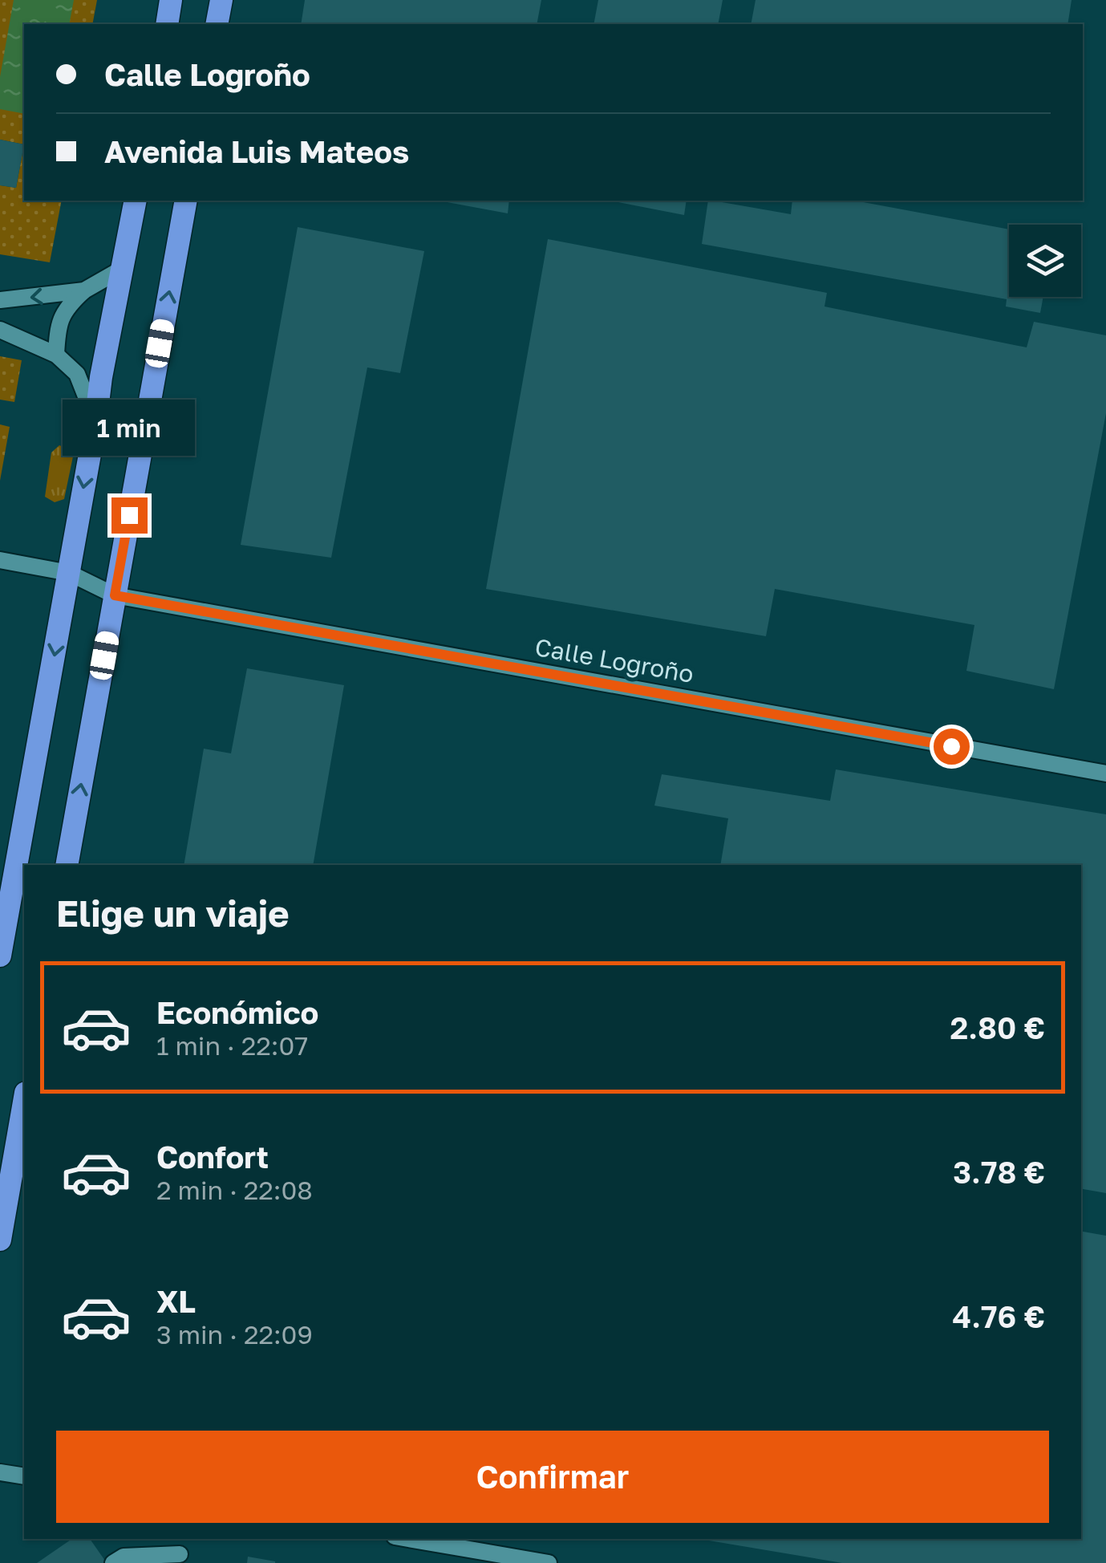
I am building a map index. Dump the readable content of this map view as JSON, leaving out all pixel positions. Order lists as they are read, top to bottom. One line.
{"streets":{"street":["Calle Logroño"]},"page":{"banner":["Calle Logroño","Avenida Luis Mateos"],"bubble":"1 min","heading":"Elige un viaje","list":[{"name":"Económico","note":"1 min · 22:07","value":"2.80 €"},{"name":"Confort","note":"2 min · 22:08","value":"3.78 €"},{"name":"XL","note":"3 min · 22:09","value":"4.76 €"}],"buttons":"Confirmar"}}
